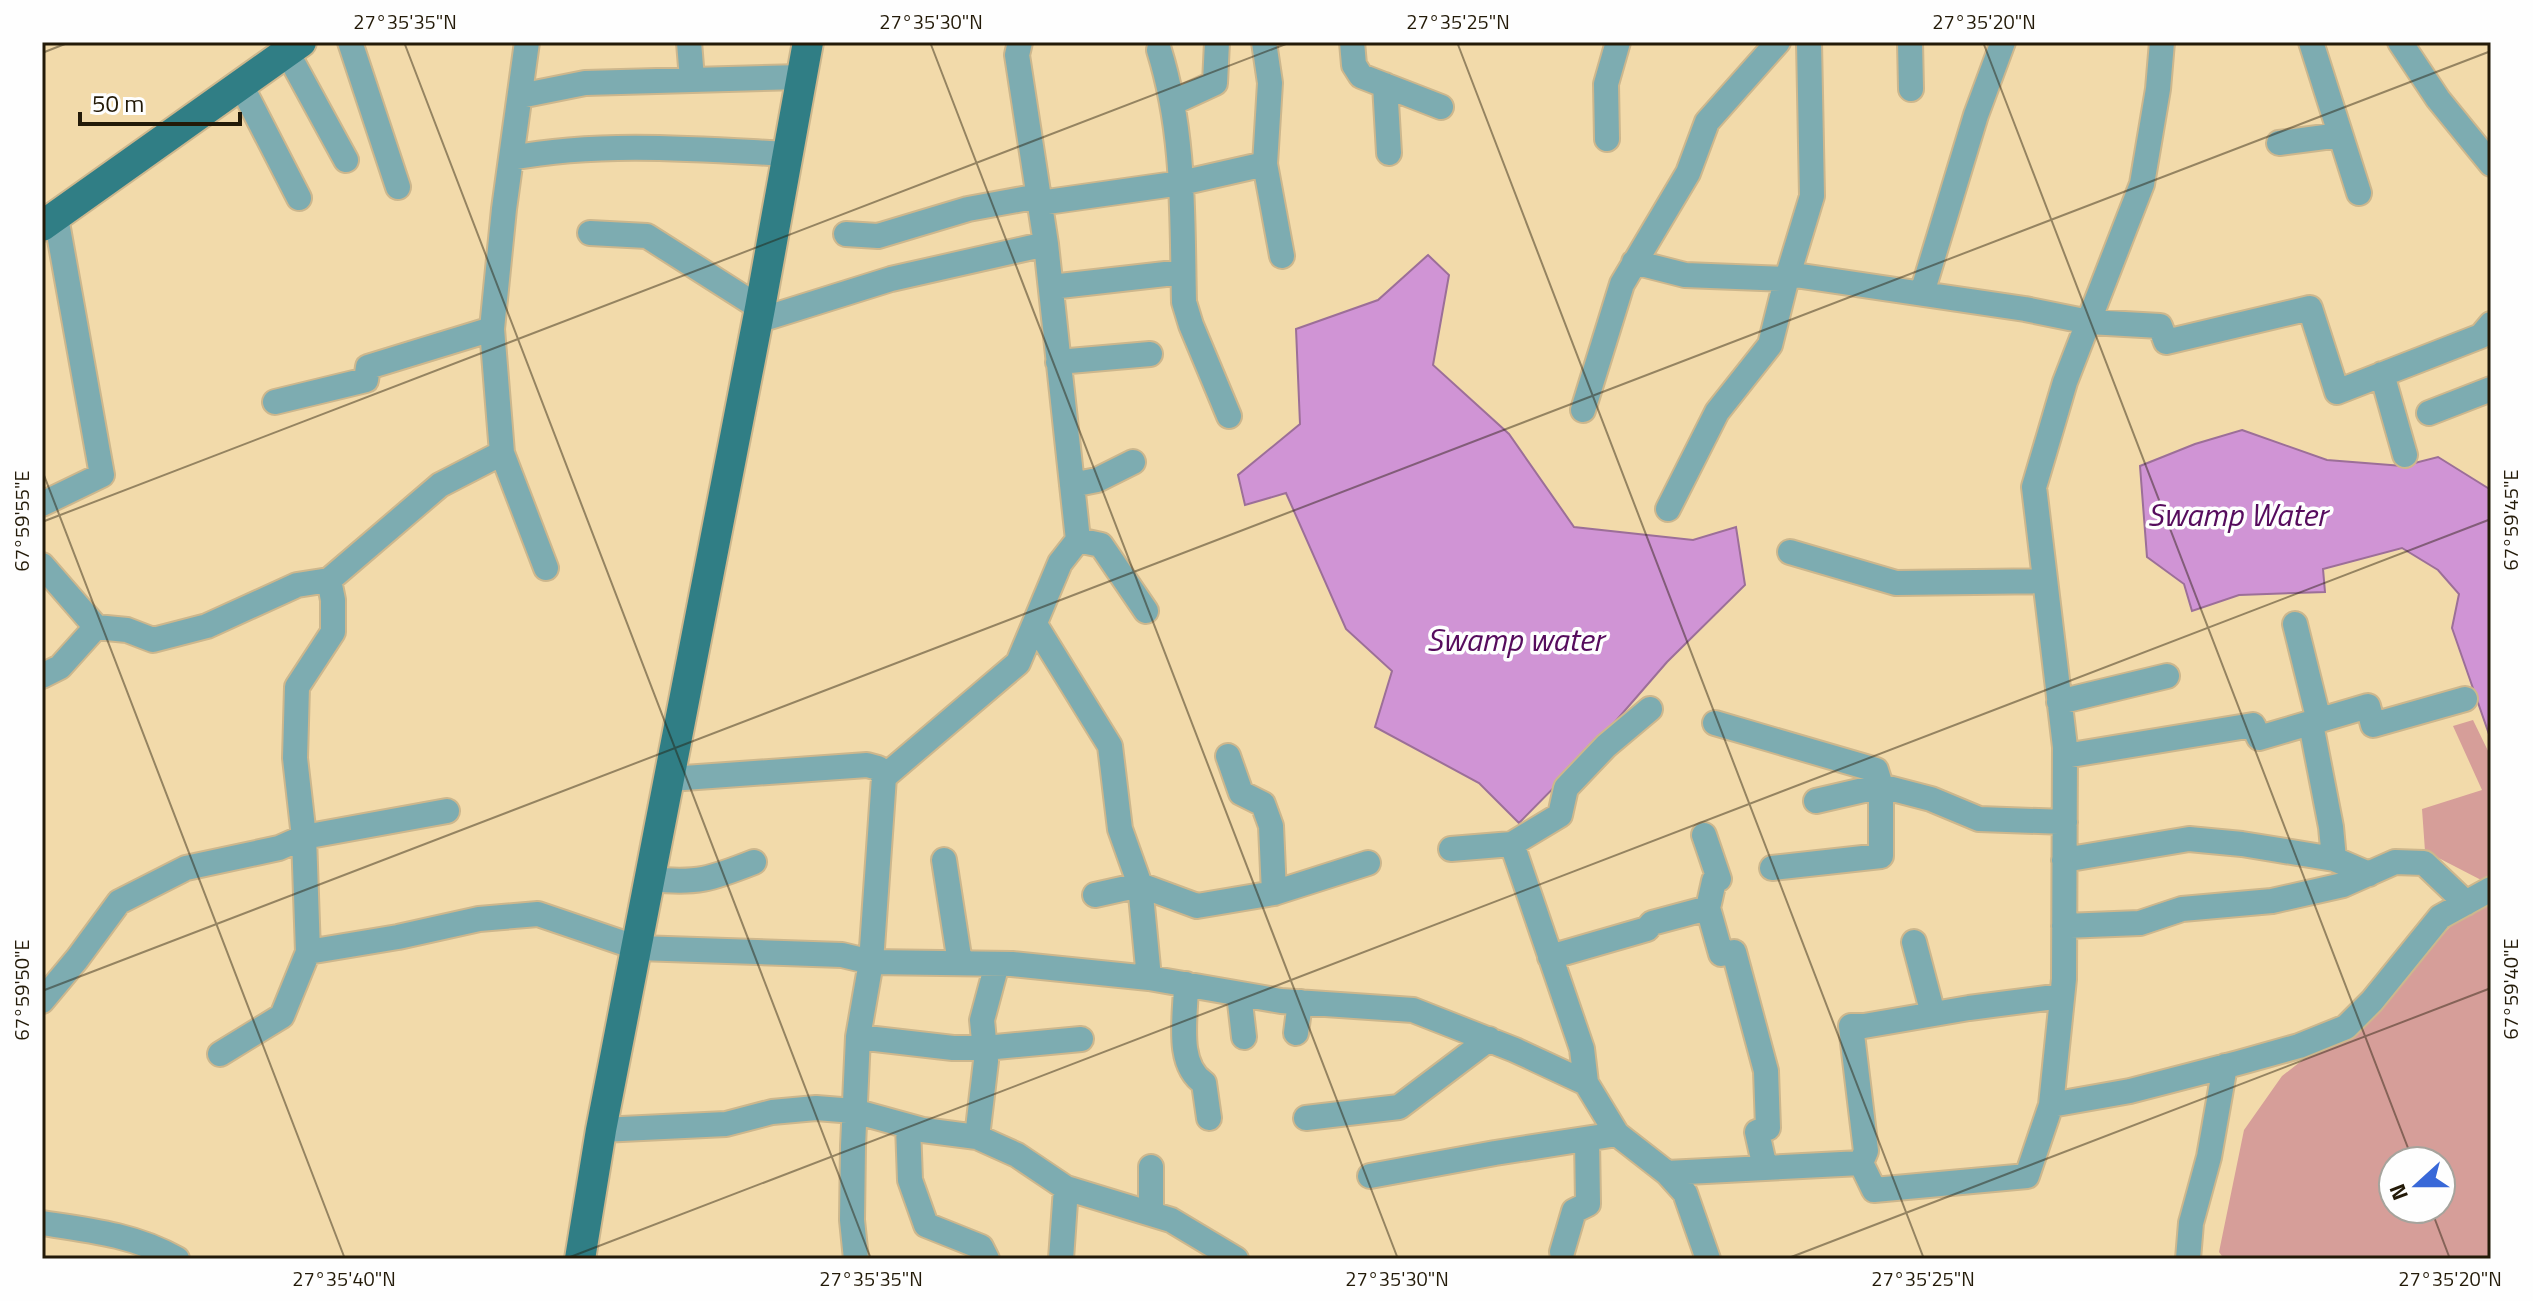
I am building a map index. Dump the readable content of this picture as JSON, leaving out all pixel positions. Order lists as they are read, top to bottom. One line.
{"water":["Swamp Water","Swamp water"],"scale_bar":"50 m","north":"left","coordinates":["27°35'35\"N","27°35'30\"N","27°35'25\"N","27°35'20\"N","67°59'45\"E","67°59'55\"E","67°59'40\"E","67°59'50\"E","27°35'40\"N"]}
